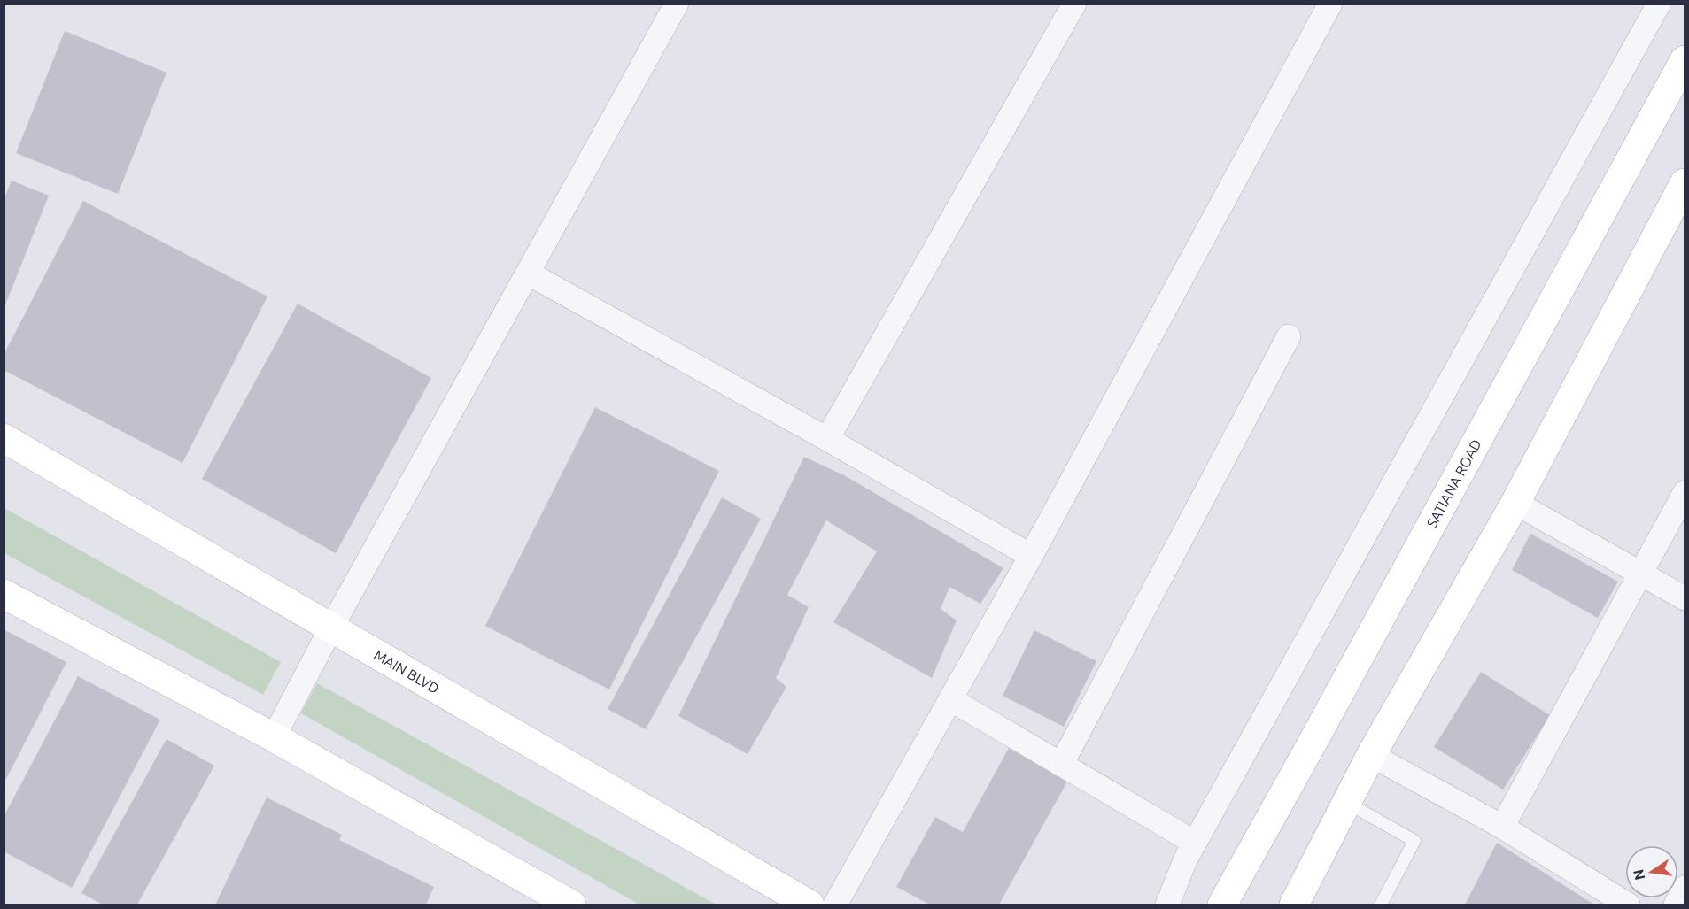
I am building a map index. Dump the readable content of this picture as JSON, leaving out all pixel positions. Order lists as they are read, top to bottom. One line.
{"streets":{"main road":["SATIANA ROAD","MAIN BLVD"]},"north":"left"}
